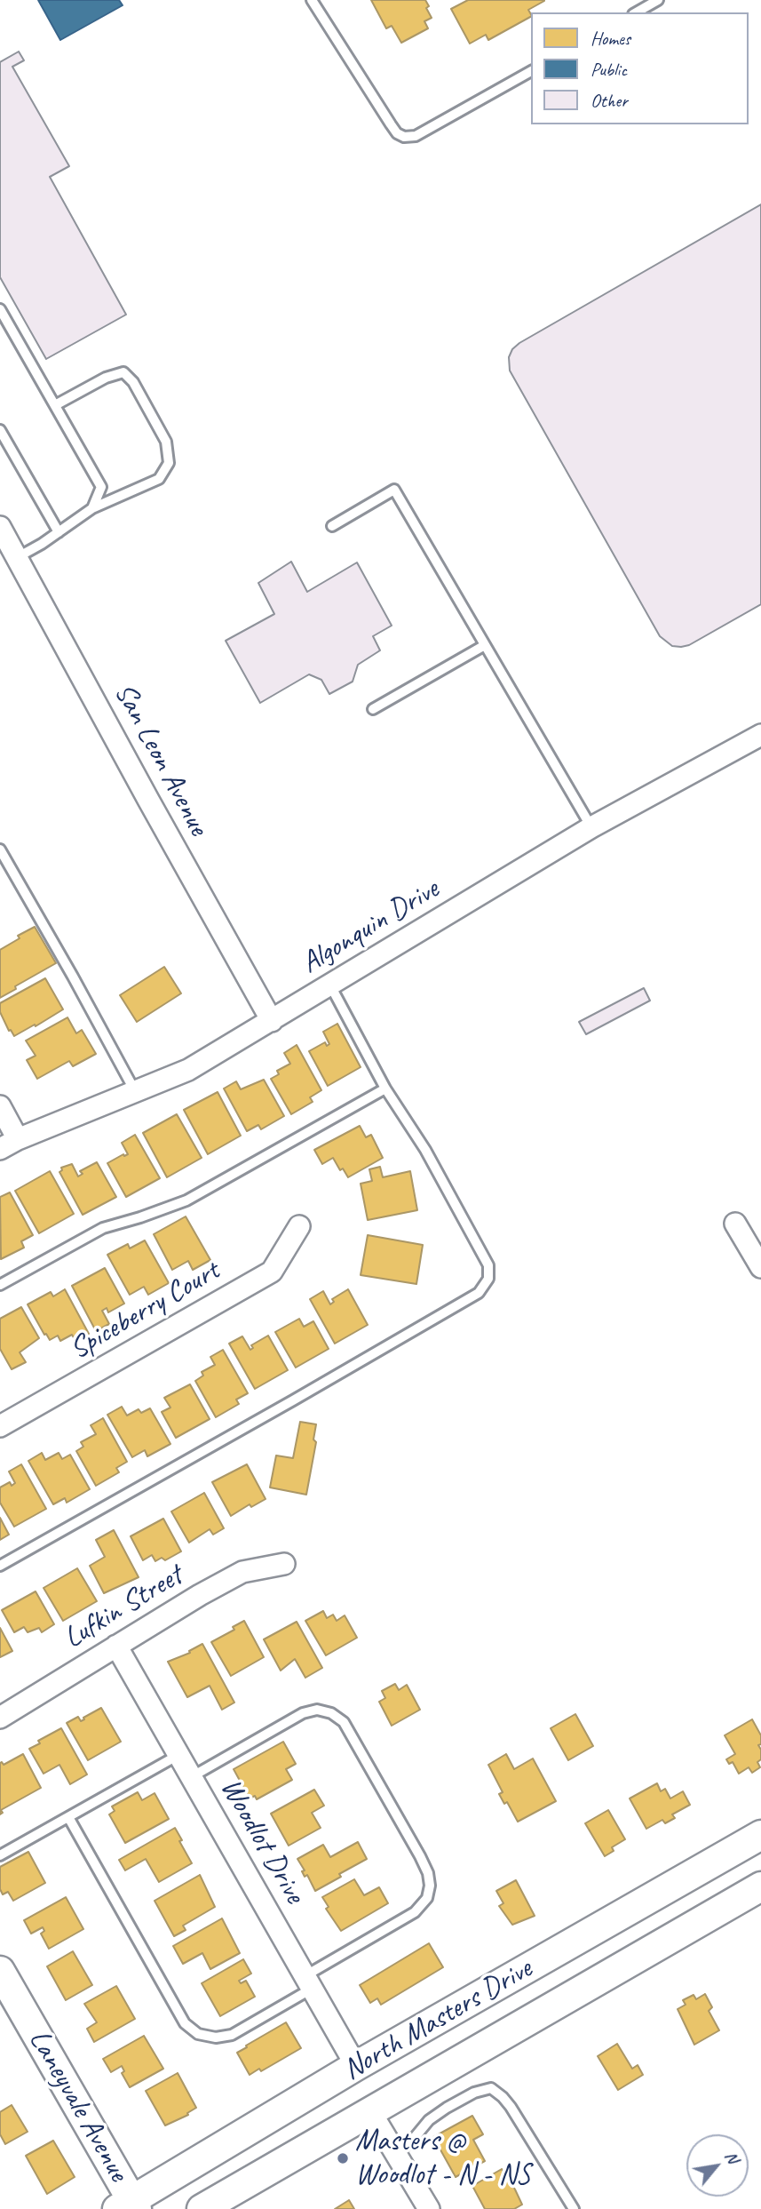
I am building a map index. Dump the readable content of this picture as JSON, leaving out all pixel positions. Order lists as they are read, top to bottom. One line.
{"streets":{"main road":["North Masters Drive","Laneyvale Avenue"],"street":["San Leon Avenue","Algonquin Drive","Spiceberry Court","Lufkin Street","Woodlot Drive"]},"crossings":[["San Leon Avenue","Algonquin Drive"],["Lufkin Street","Woodlot Drive"],["Woodlot Drive","North Masters Drive"],["North Masters Drive","Laneyvale Avenue"]],"places":["Masters @ Woodlot - N - NS"],"legend":["Homes","Public","Other"],"north":"top right"}
